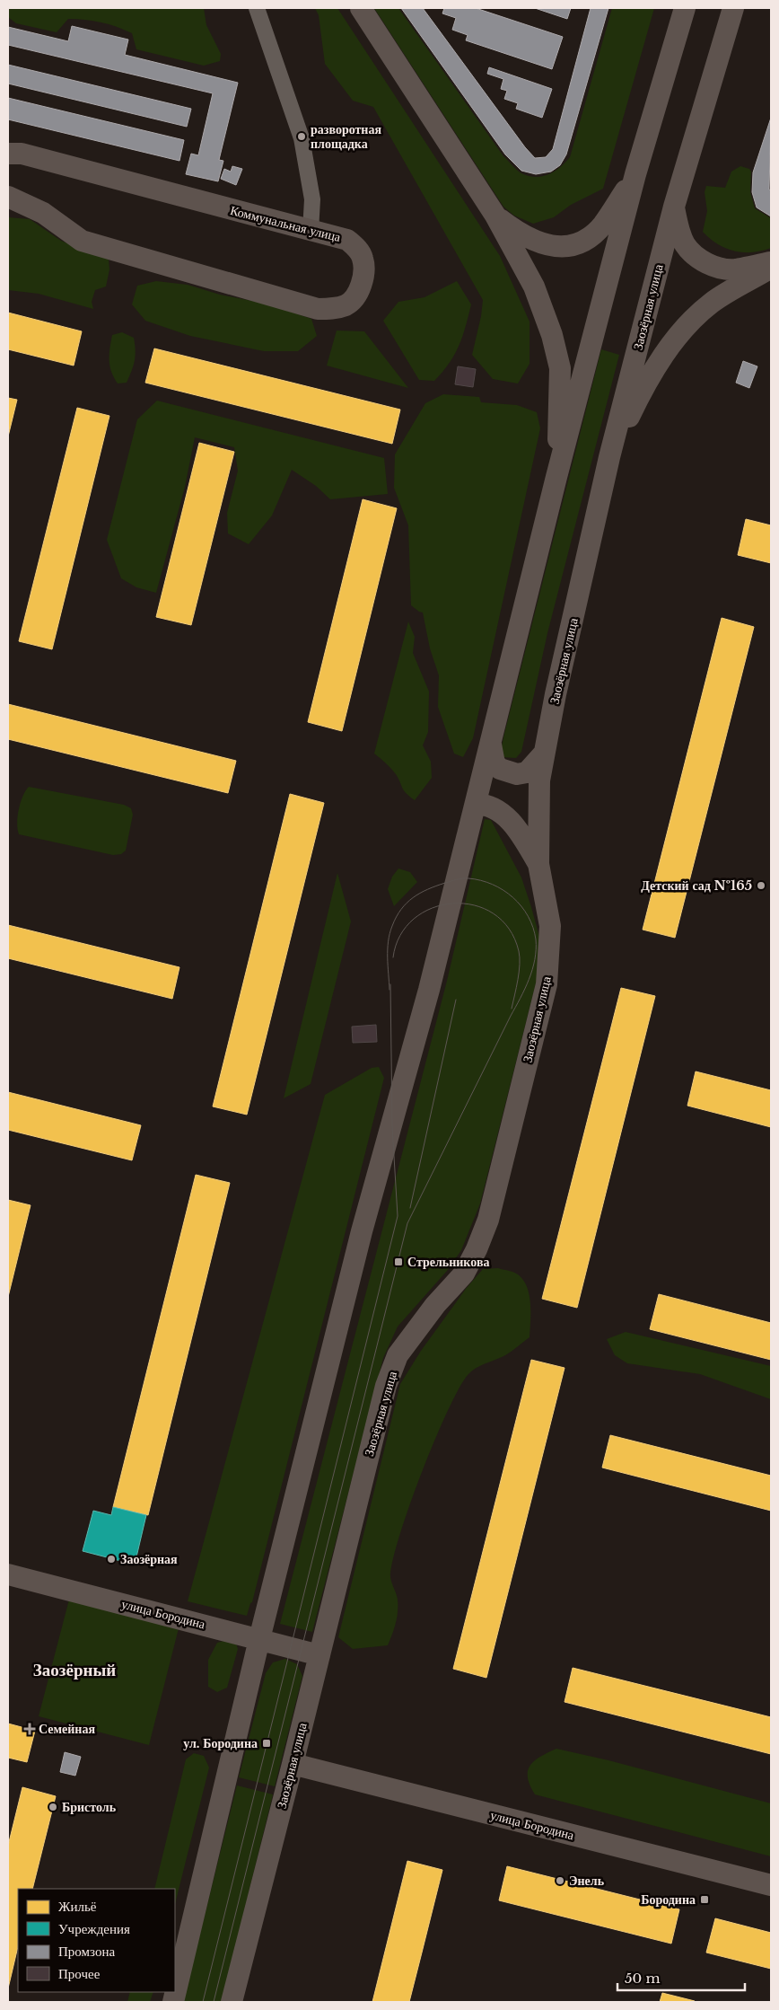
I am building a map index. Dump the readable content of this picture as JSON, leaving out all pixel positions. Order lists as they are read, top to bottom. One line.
{"streets":{"main road":["Коммунальная улица","Заозёрная улица","улица Бородина"]},"crossings":[["Заозёрная улица","улица Бородина"]],"districts":["Заозёрный"],"places":{"other":["разворотная площадка","Детский сад №165","Заозёрная","Бристоль","Энель"],"transit":["Стрельникова","ул. Бородина","Бородина"],"health":["Семейная"]},"legend":["Жильё","Учреждения","Промзона","Прочее"],"scale_bar":"50 m"}
